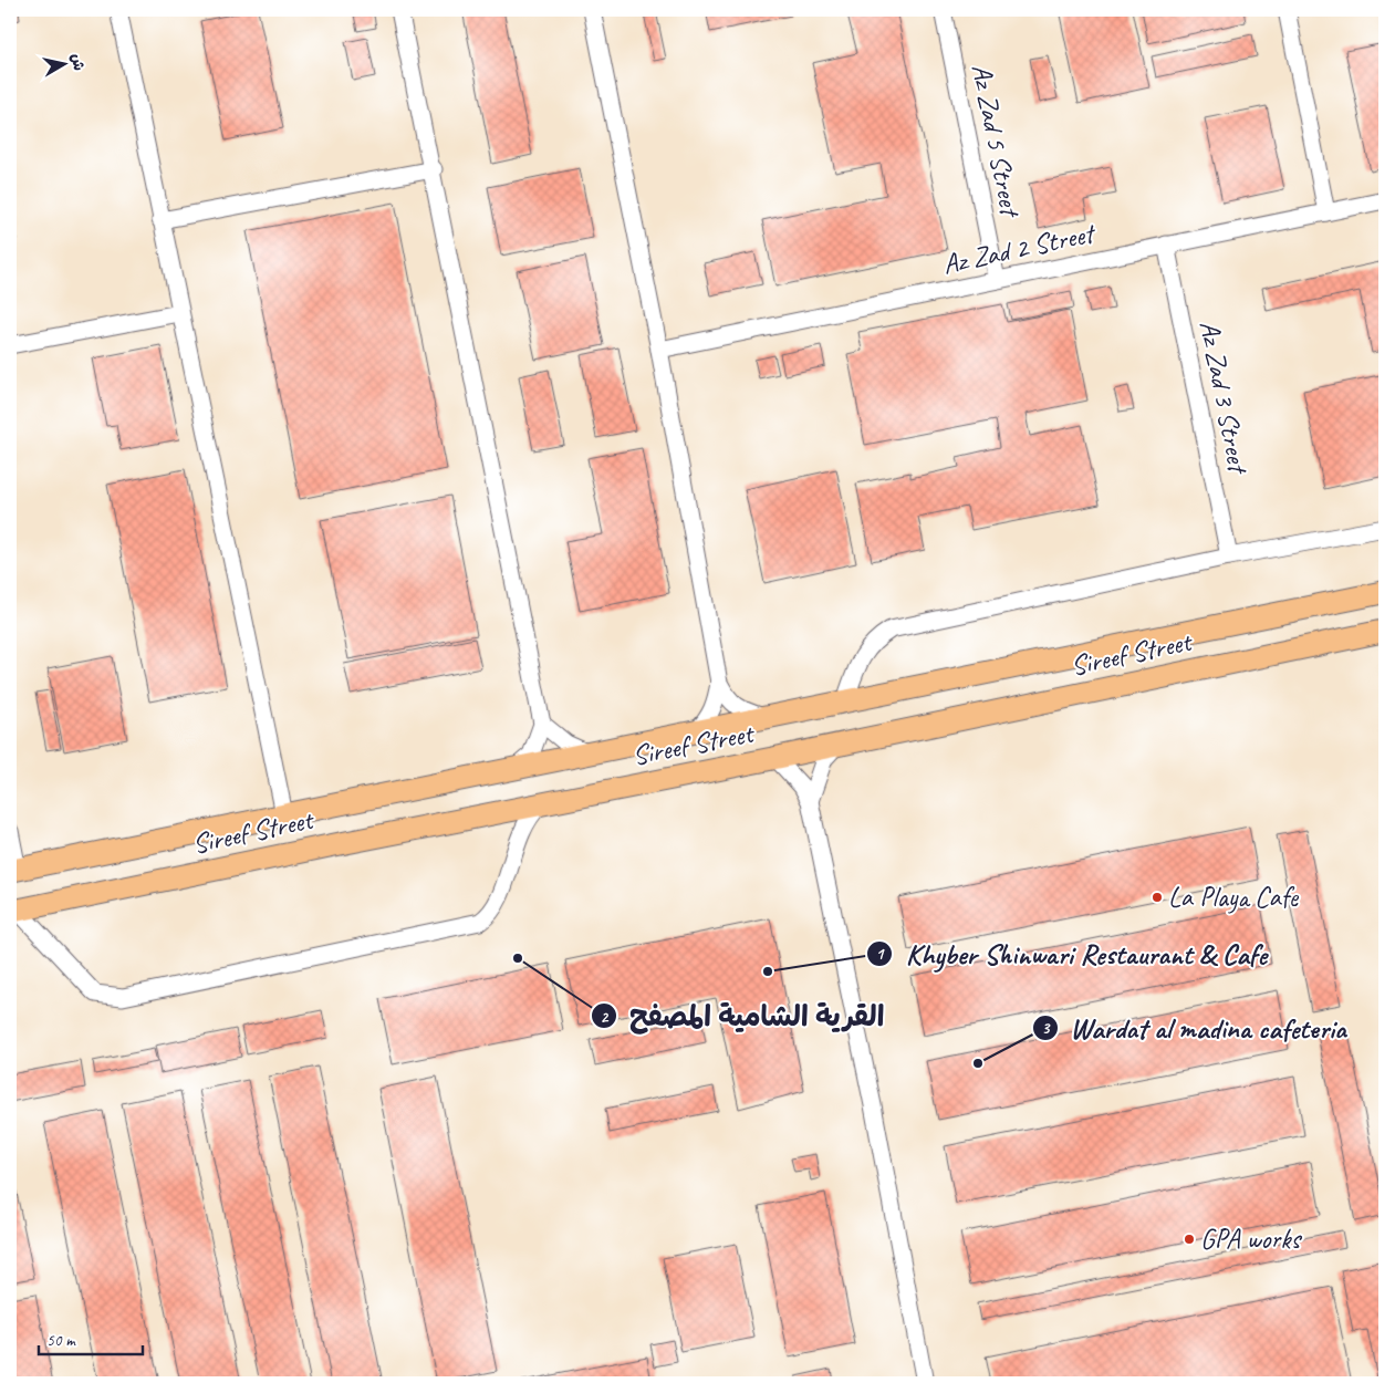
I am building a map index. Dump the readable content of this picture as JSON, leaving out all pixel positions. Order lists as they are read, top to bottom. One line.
{"streets":{"main road":["Sireef Street"],"street":["Az Zad 5 Street","Az Zad 2 Street","Az Zad 3 Street"]},"crossings":[["Az Zad 5 Street","Az Zad 2 Street"],["Az Zad 2 Street","Az Zad 3 Street"]],"places":["La Playa Cafe","القرية الشامية المصفح","Khyber Shinwari Restaurant & Cafe","Wardat al madina cafeteria","GPA works"],"scale_bar":"50 m","north":"right"}
